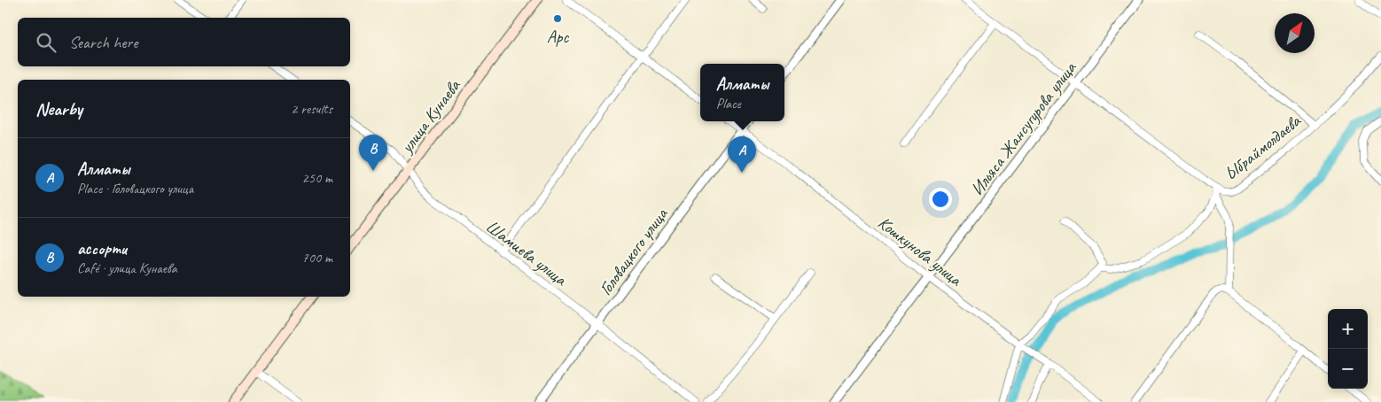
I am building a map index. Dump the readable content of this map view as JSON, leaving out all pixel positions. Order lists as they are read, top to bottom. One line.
{"streets":{"main road":["улица Кунаева"],"street":["Ильяса Жансугурова улица","Ыбраймолдаева","Кошкунова улица","Головацкого улица","Шамиева улица"]},"crossings":[["улица Кунаева","Шамиева улица"],["Ильяса Жансугурова улица","Кошкунова улица"],["Кошкунова улица","Головацкого улица"],["Головацкого улица","Шамиева улица"]],"places":["Арс"],"north":"top right","page":{"search":"Search here","popup":["Алматы","Place"],"heading":["Nearby","2 results"],"pins":["B","A"],"list":[{"mark":"A","name":"Алматы","note":"Place · Головацкого улица","value":"250 m"},{"mark":"B","name":"ассорти","note":"Café · улица Кунаева","value":"700 m"}],"map_buttons":["+","−"]}}
